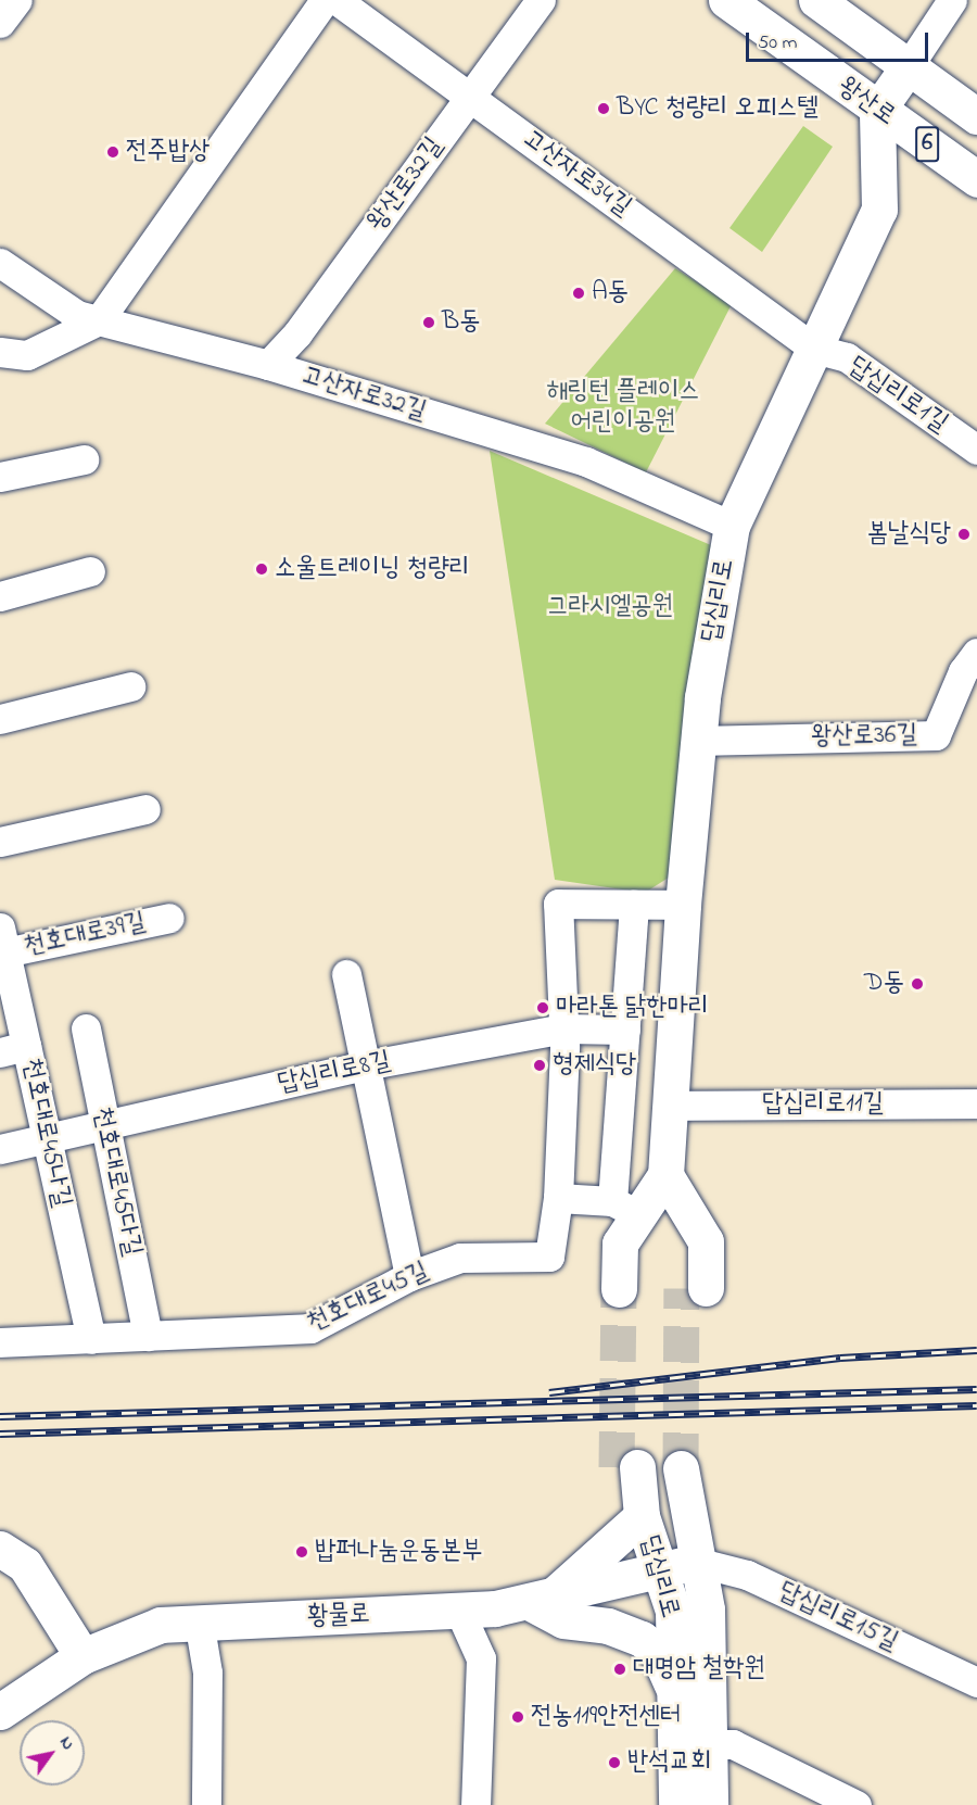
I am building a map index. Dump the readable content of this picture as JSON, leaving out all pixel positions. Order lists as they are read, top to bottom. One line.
{"streets":{"main road":["왕산로","6","답십리로","황물로"],"street":["고산자로34길","왕산로32길","고산자로32길","답십리로1길","왕산로36길","천호대로39길","답십리로8길","답십리로11길","천호대로45나길","천호대로45다길","천호대로45길","답십리로15길"]},"crossings":[["왕산로","답십리로"],["고산자로34길","왕산로32길"],["고산자로34길","답십리로1길"],["고산자로34길","답십리로"],["왕산로32길","고산자로32길"],["고산자로32길","답십리로"],["답십리로1길","답십리로"],["답십리로","왕산로36길"],["답십리로","답십리로11길"],["답십리로","황물로"],["답십리로","답십리로15길"],["천호대로39길","천호대로45나길"],["답십리로8길","천호대로45나길"],["답십리로8길","천호대로45다길"],["천호대로45나길","천호대로45길"],["천호대로45다길","천호대로45길"],["황물로","답십리로15길"]],"parks":["해링턴 플레이스 어린이공원","그라시엘공원"],"places":["BYC 청량리 오피스텔","전주밥상","A동","B동","봄날식당","소울트레이닝 청량리","D동","마라톤 닭한마리","형제식당","밥퍼나눔운동본부","대명암 철학원","전농119안전센터","반석교회"],"scale_bar":"50 m","north":"top right"}
